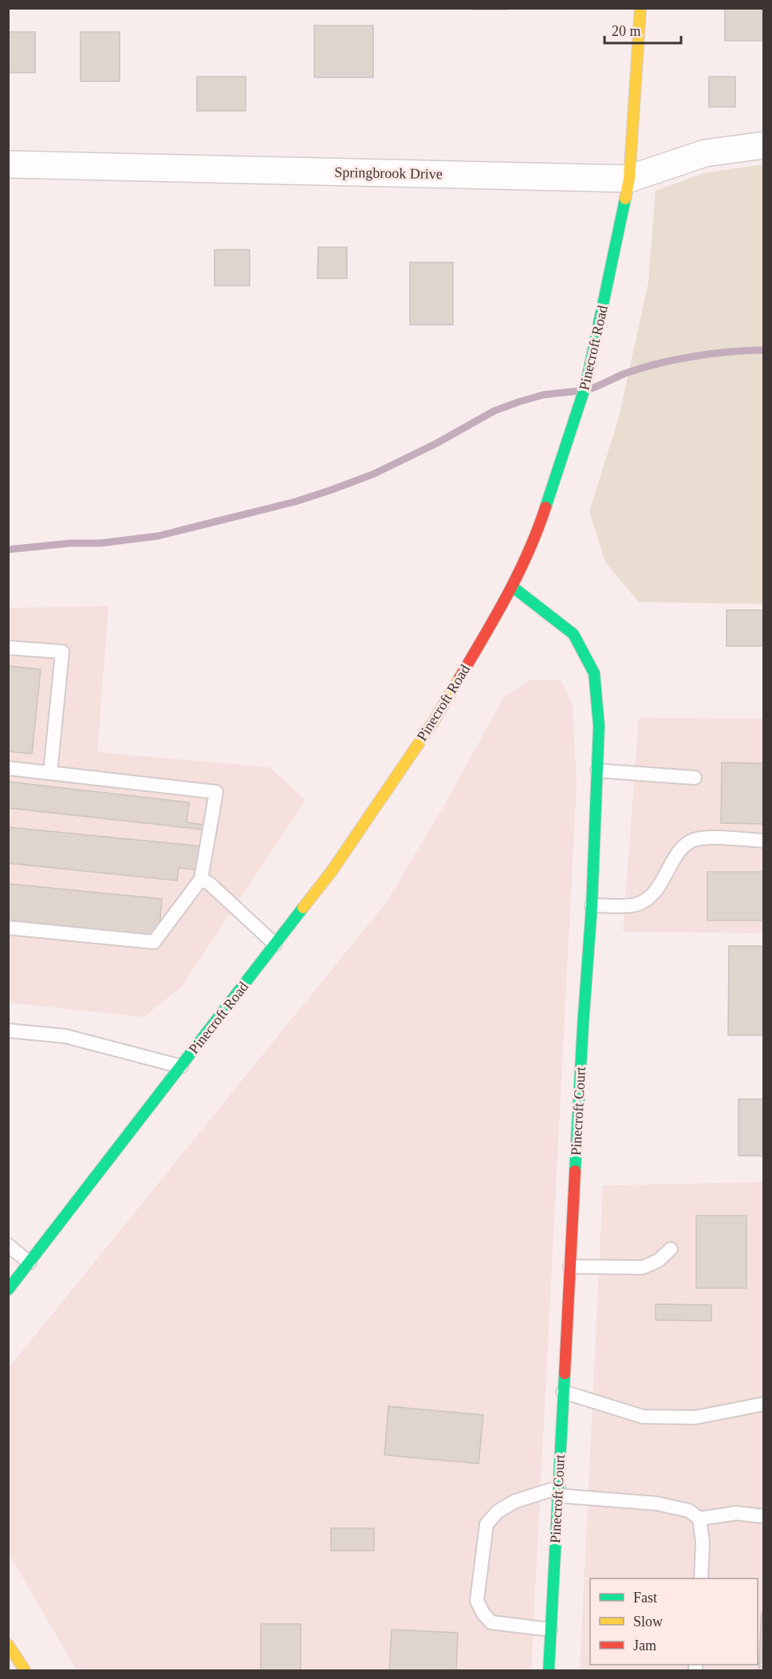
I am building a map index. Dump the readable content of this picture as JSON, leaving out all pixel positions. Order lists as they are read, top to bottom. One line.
{"streets":{"street":["Springbrook Drive","Pinecroft Road","Pinecroft Court"]},"crossings":[["Springbrook Drive","Pinecroft Road"],["Pinecroft Road","Pinecroft Court"]],"legend":["Fast","Slow","Jam"],"scale_bar":"20 m"}
